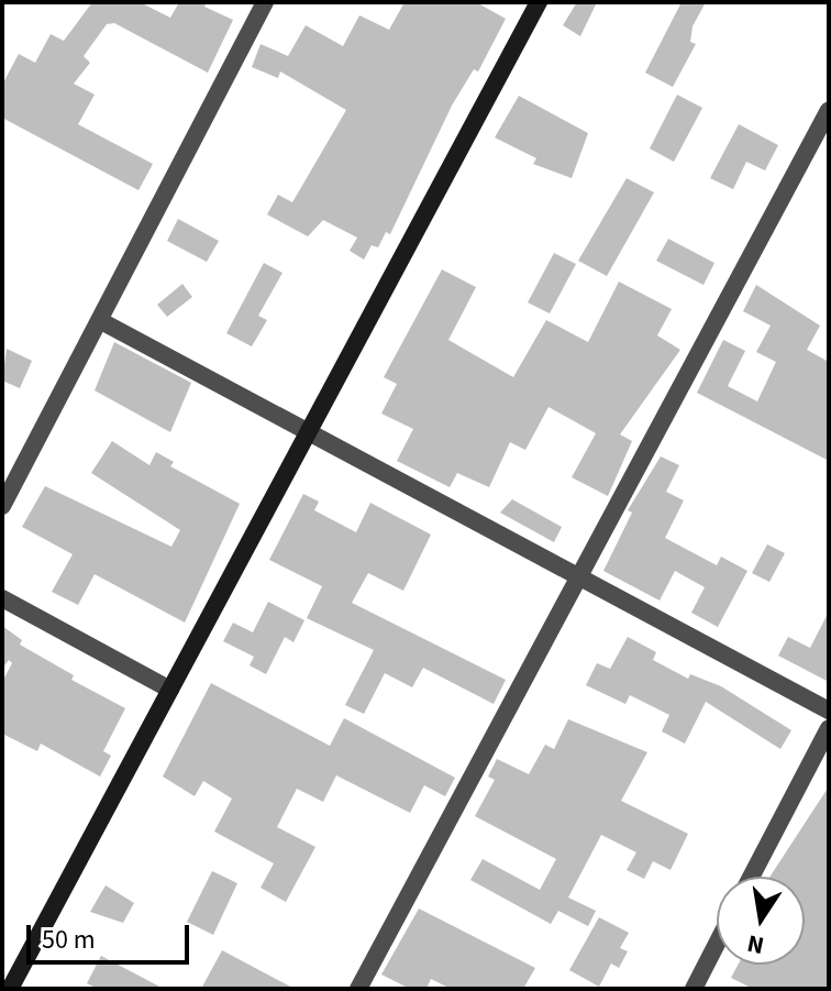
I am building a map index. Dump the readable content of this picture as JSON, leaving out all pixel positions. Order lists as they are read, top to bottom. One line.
{"scale_bar":"50 m","north":"bottom"}
